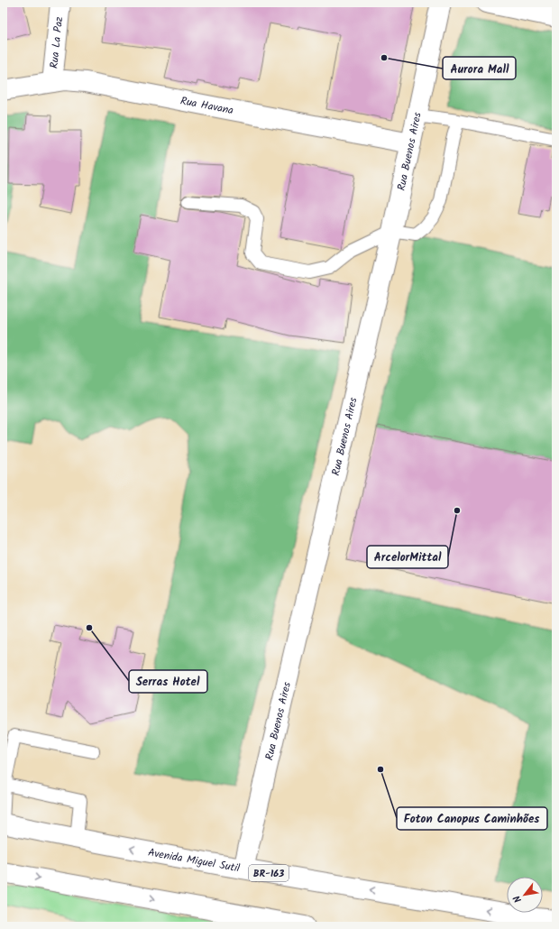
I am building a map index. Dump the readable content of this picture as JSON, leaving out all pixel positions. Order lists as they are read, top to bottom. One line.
{"streets":{"main road":["Rua La Paz","Rua Havana","Rua Buenos Aires","Avenida Miguel Sutil","BR-163"]},"crossings":[["Rua La Paz","Rua Havana"],["Rua Havana","Rua Buenos Aires"],["Rua Buenos Aires","Avenida Miguel Sutil"]],"places":["Aurora Mall","ArcelorMittal","Serras Hotel","Foton Canopus Caminhões"],"north":"bottom left"}
